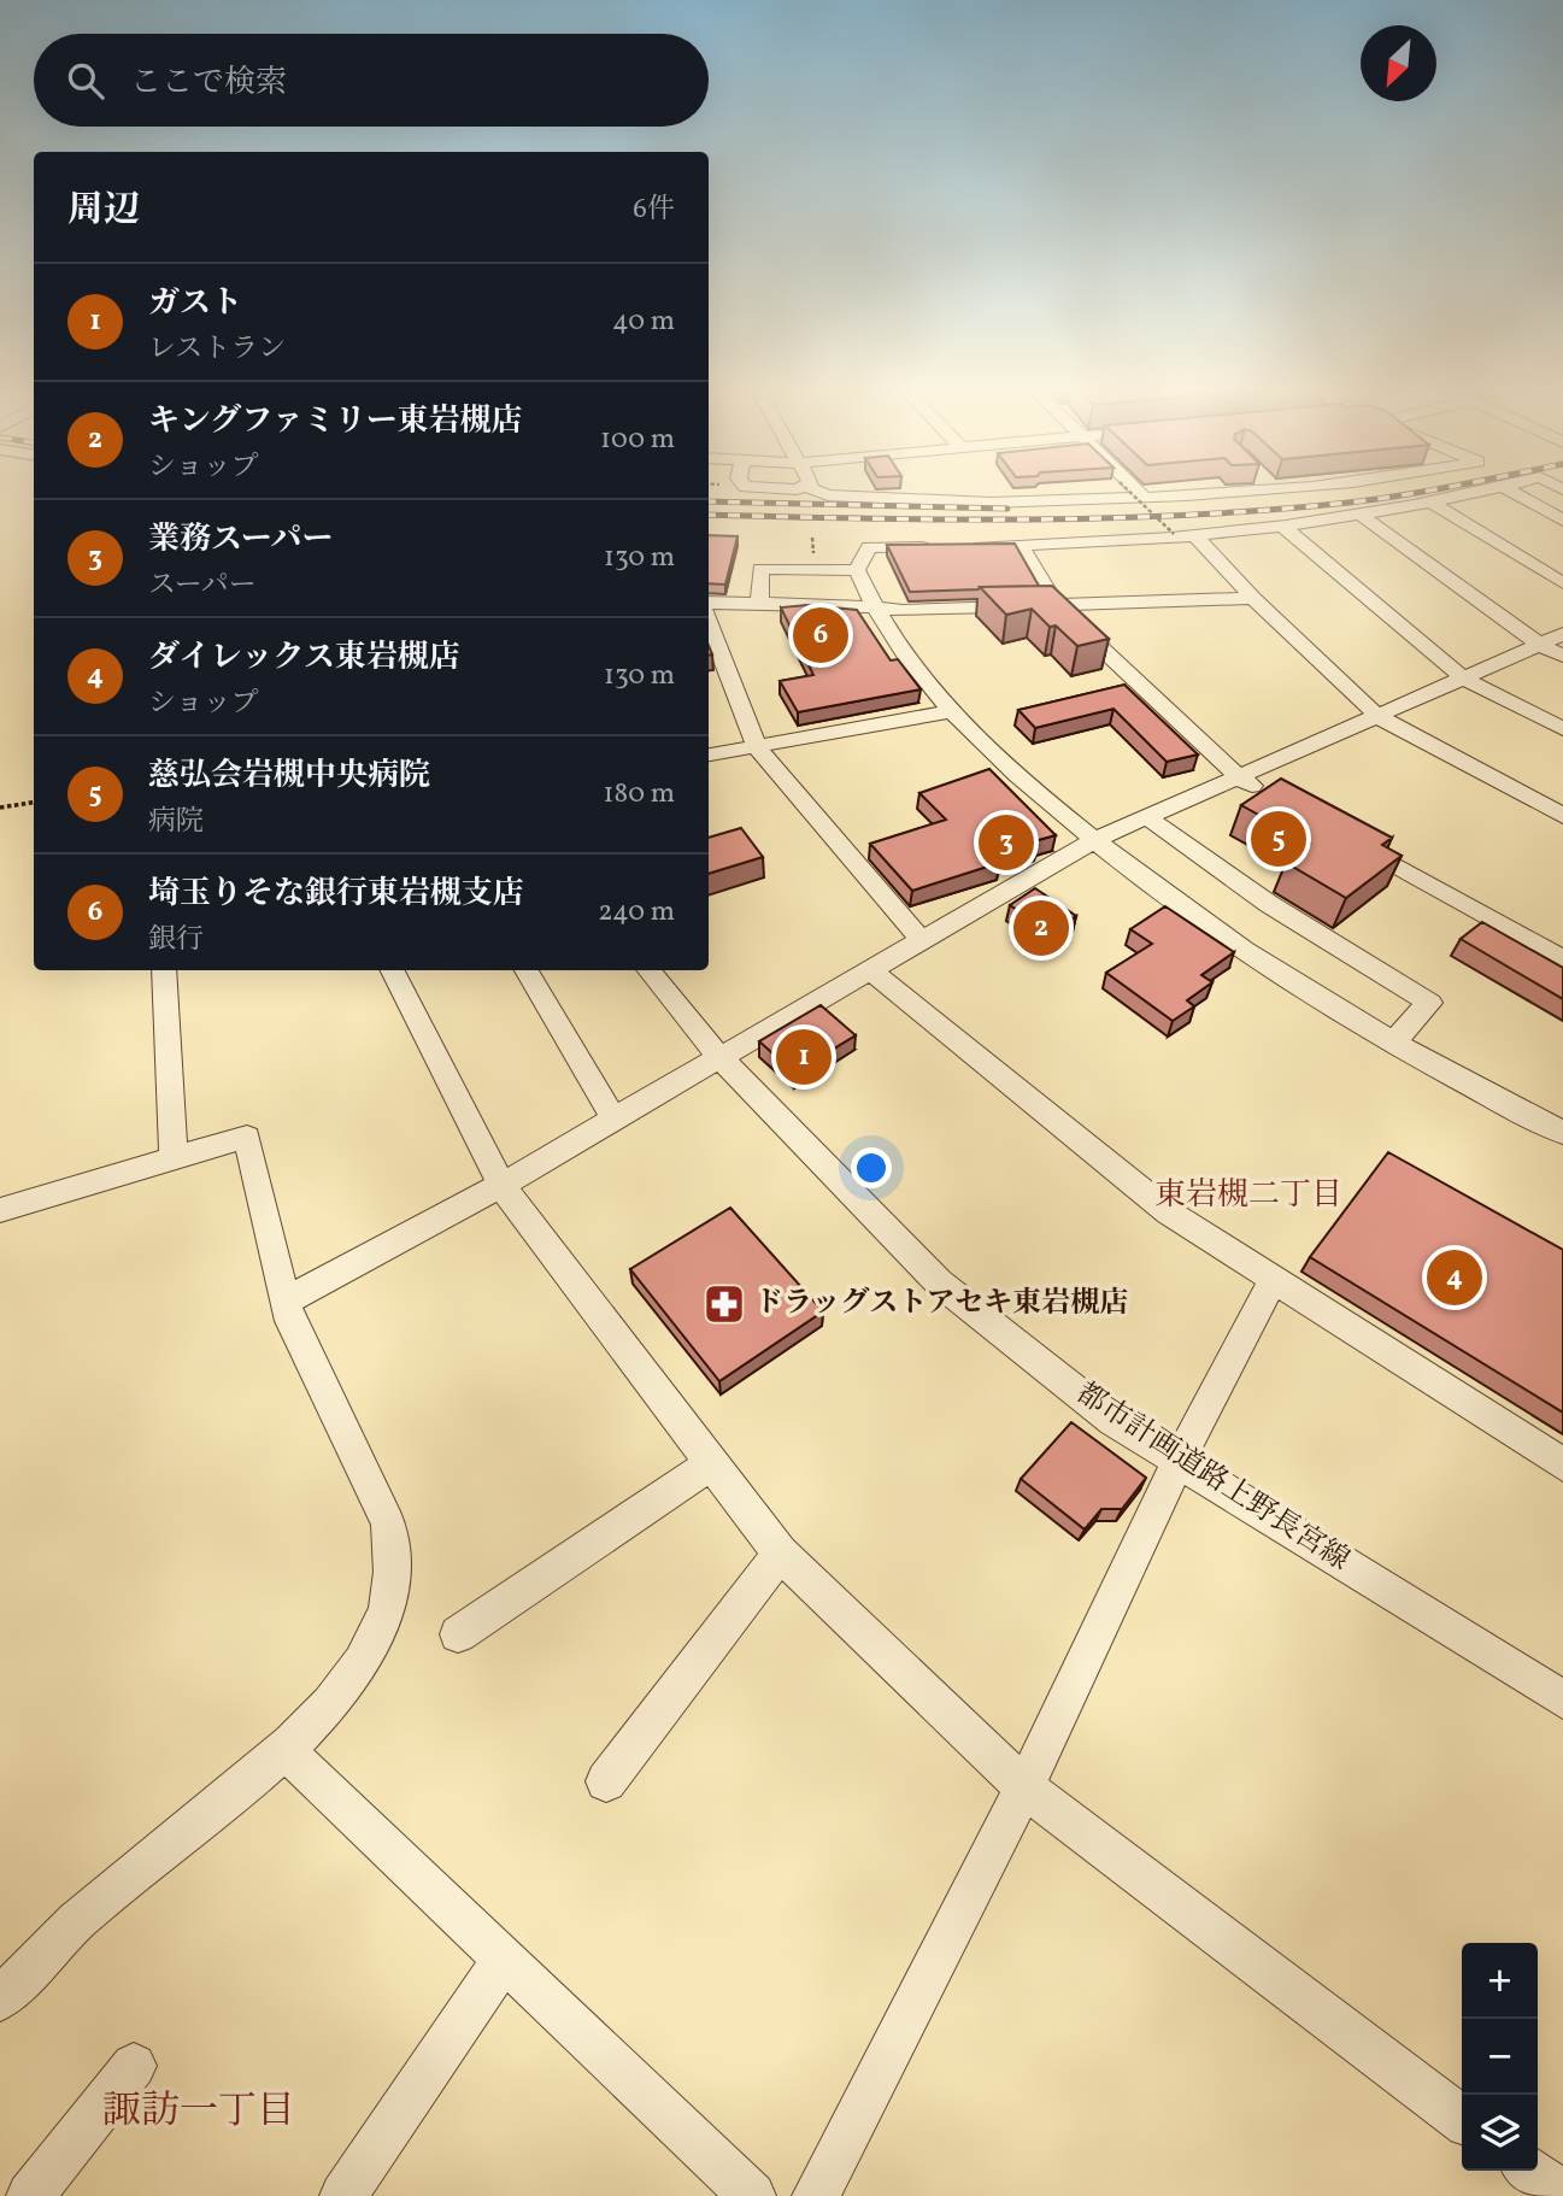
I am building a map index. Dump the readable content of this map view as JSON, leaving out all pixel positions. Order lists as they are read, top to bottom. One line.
{"streets":{"street":["都市計画道路上野長宮線"]},"districts":["東岩槻二丁目","諏訪一丁目"],"places":{"pharmacy":["ドラッグストアセキ東岩槻店"]},"north":"bottom left","page":{"search":"ここで検索","heading":["周辺","6件"],"list":[{"mark":"1","name":"ガスト","note":"レストラン","value":"40 m"},{"mark":"2","name":"キングファミリー東岩槻店","note":"ショップ","value":"100 m"},{"mark":"3","name":"業務スーパー","note":"スーパー","value":"130 m"},{"mark":"4","name":"ダイレックス東岩槻店","note":"ショップ","value":"130 m"},{"mark":"5","name":"慈弘会岩槻中央病院","note":"病院","value":"180 m"},{"mark":"6","name":"埼玉りそな銀行東岩槻支店","note":"銀行","value":"240 m"}],"pins":["6","5","3","2","1","4"],"map_buttons":["+","−"]}}
